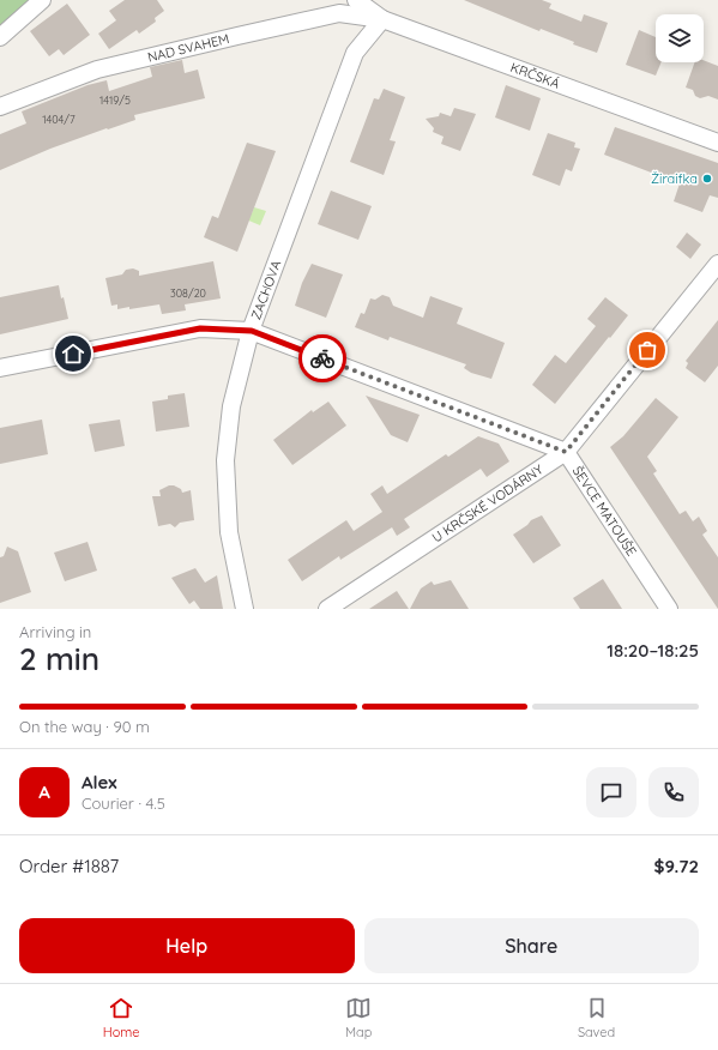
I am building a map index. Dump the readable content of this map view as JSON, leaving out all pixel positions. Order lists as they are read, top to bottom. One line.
{"streets":{"street":["NAD SVAHEM","KRČSKÁ","ZACHOVA","U KRČSKÉ VODÁRNY","ŠEVCE MATOUŠE"]},"crossings":[["NAD SVAHEM","KRČSKÁ"],["NAD SVAHEM","ZACHOVA"],["KRČSKÁ","ZACHOVA"],["U KRČSKÉ VODÁRNY","ŠEVCE MATOUŠE"]],"places":["Žiraifka"],"house_numbers":["1419/5","1404/7","308/20"],"page":{"heading":["2 min","Arriving in","18:20–18:25"],"panel":["Alex","Courier · 4.5","Order #1887","$9.72"],"bar":"On the way · 90 m","round":"A","buttons":["Help","Share"],"tabs":["Home","Map","Saved"]}}
